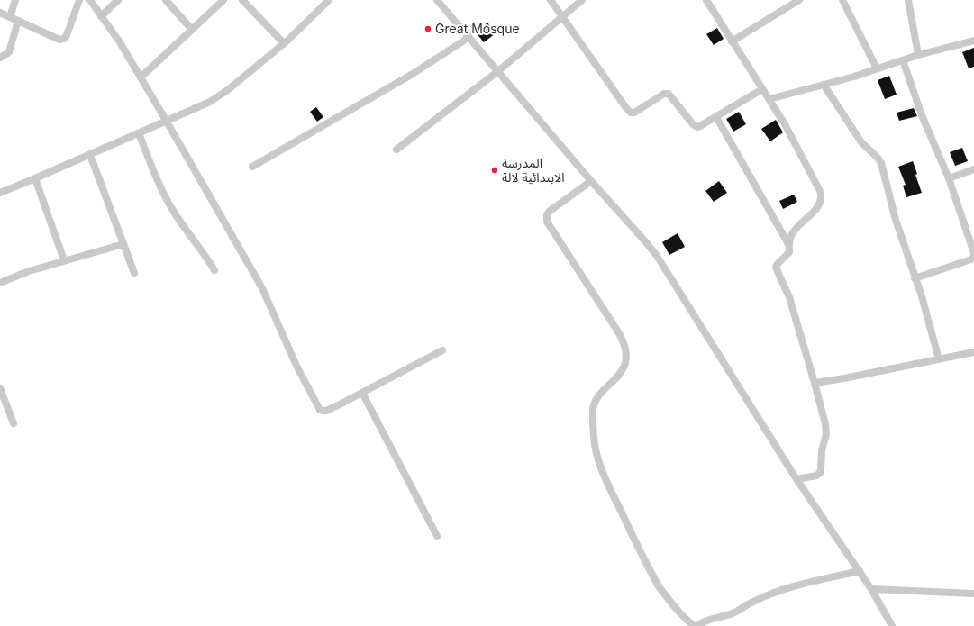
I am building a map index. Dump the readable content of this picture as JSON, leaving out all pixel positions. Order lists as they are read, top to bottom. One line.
{"places":["Great Mosque","المدرسة الابتدائية لالة"]}
